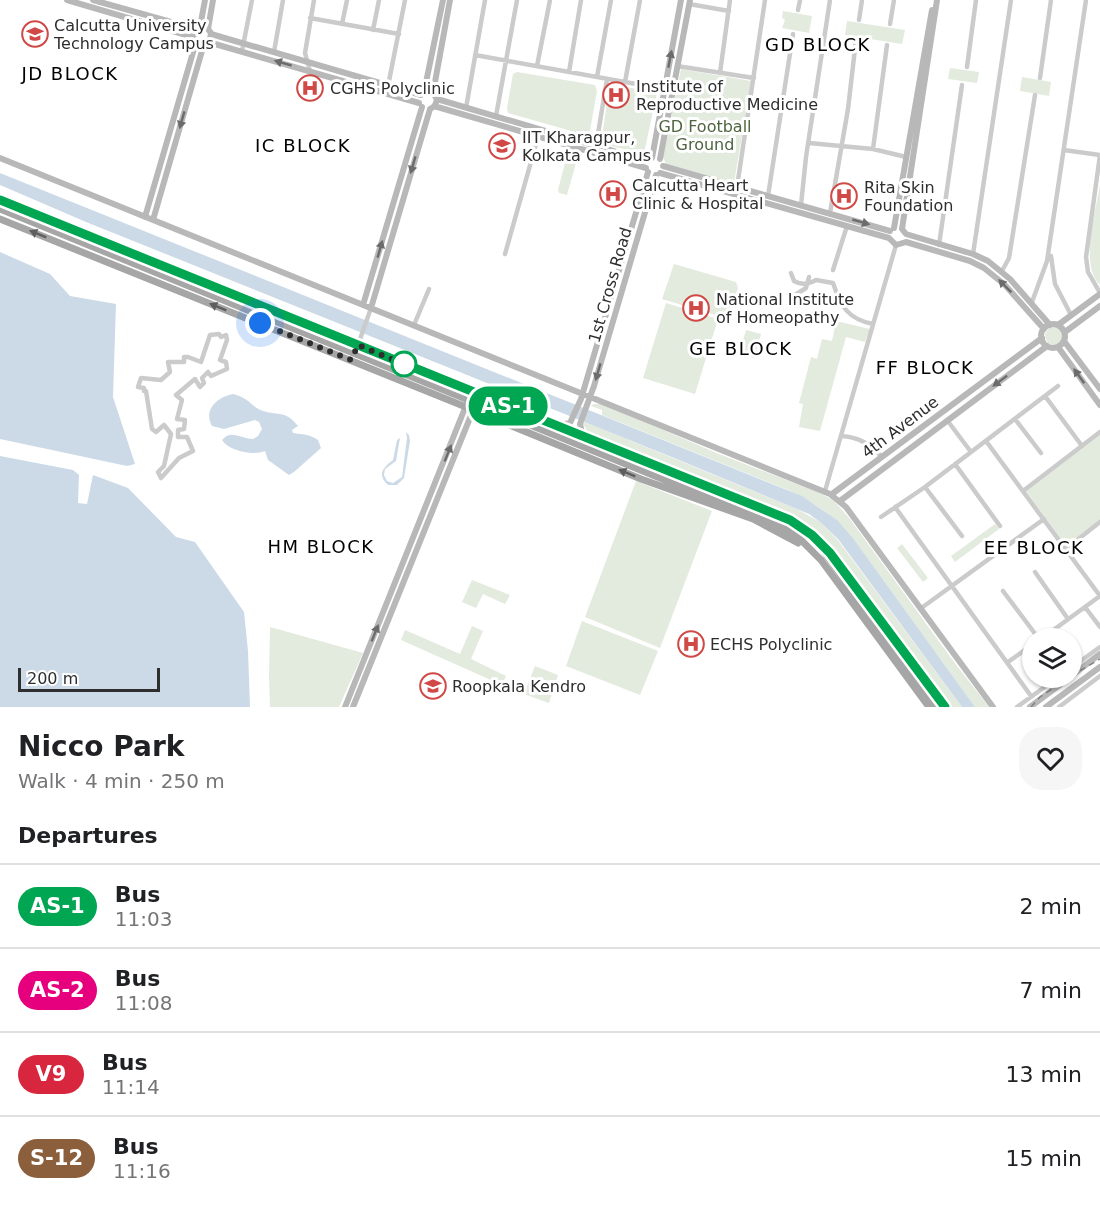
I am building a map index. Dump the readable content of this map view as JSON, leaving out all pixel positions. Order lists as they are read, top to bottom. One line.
{"streets":{"street":["1st Cross Road","4th Avenue"]},"districts":["GD BLOCK","JD BLOCK","IC BLOCK","GE BLOCK","FF BLOCK","HM BLOCK","EE BLOCK"],"parks":["GD Football Ground"],"places":{"school or university":["Calcutta University Technology Campus","IIT Kharagpur, Kolkata Campus","Roopkala Kendro"],"hospital":["CGHS Polyclinic","Institute of Reproductive Medicine","Calcutta Heart Clinic & Hospital","Rita Skin Foundation","National Institute of Homeopathy","ECHS Polyclinic"]},"lines":["bus line AS-1"],"scale_bar":"200 m","page":{"on_map":"AS-1","scale":"200 m","heading":[["Nicco Park","Walk · 4 min · 250 m"],"Departures"],"list":[{"mark":"AS-1","name":"Bus","note":"11:03","value":"2 min"},{"mark":"AS-2","name":"Bus","note":"11:08","value":"7 min"},{"mark":"V9","name":"Bus","note":"11:14","value":"13 min"},{"mark":"S-12","name":"Bus","note":"11:16","value":"15 min"}]}}
